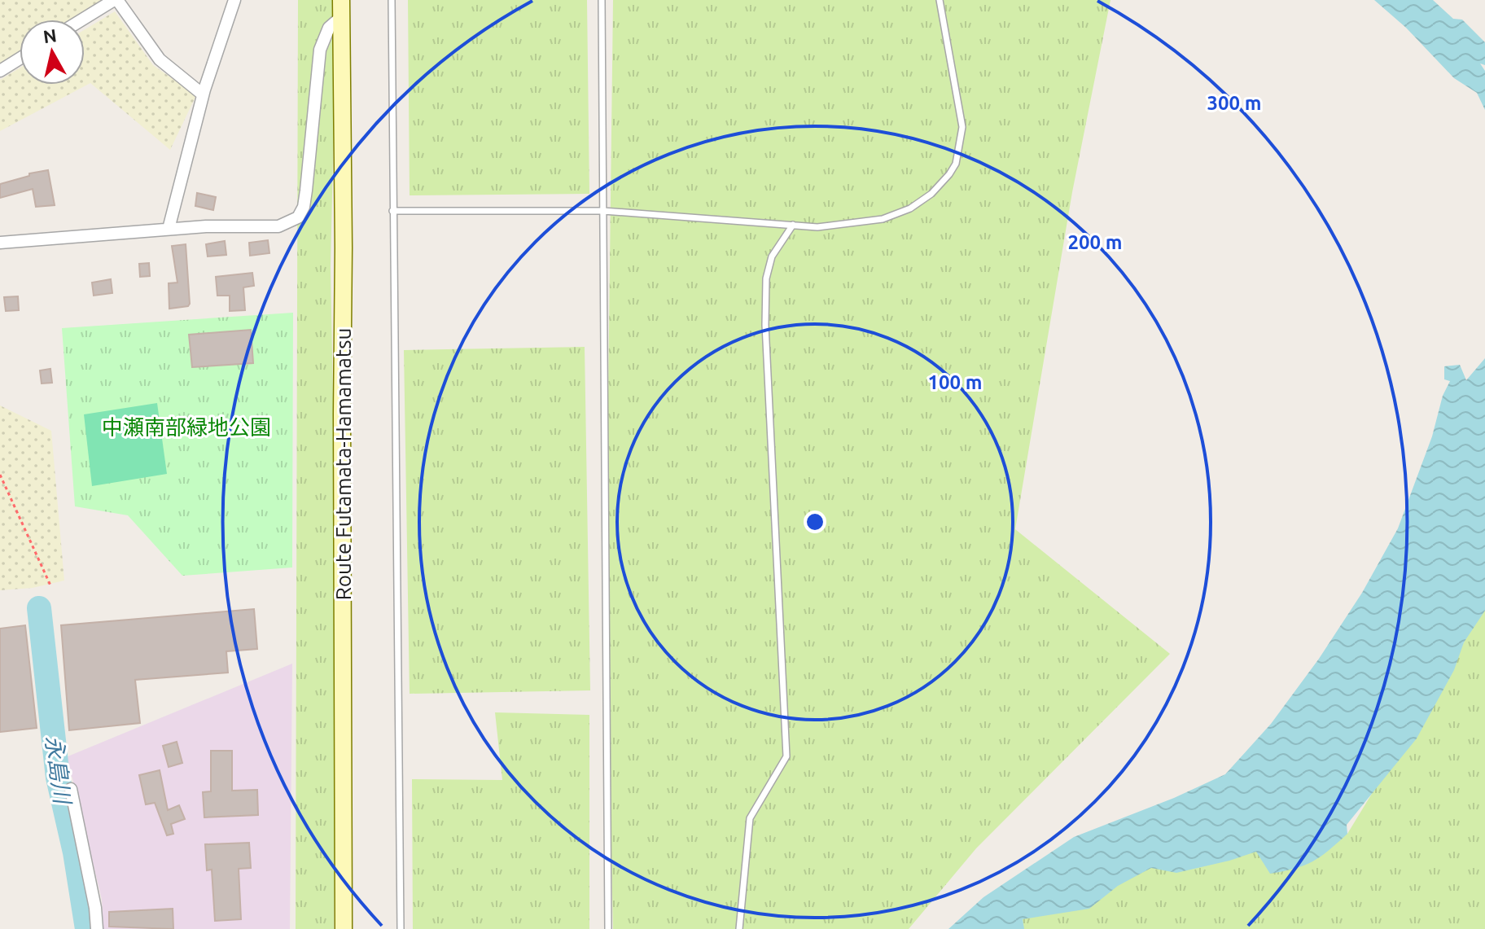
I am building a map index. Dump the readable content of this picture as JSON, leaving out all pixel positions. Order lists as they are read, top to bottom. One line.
{"streets":{"main road":["Route Futamata-Hamamatsu"]},"water":["永島川"],"parks":["中瀬南部緑地公園"],"north":"top","rings":["300 m","200 m","100 m"]}
